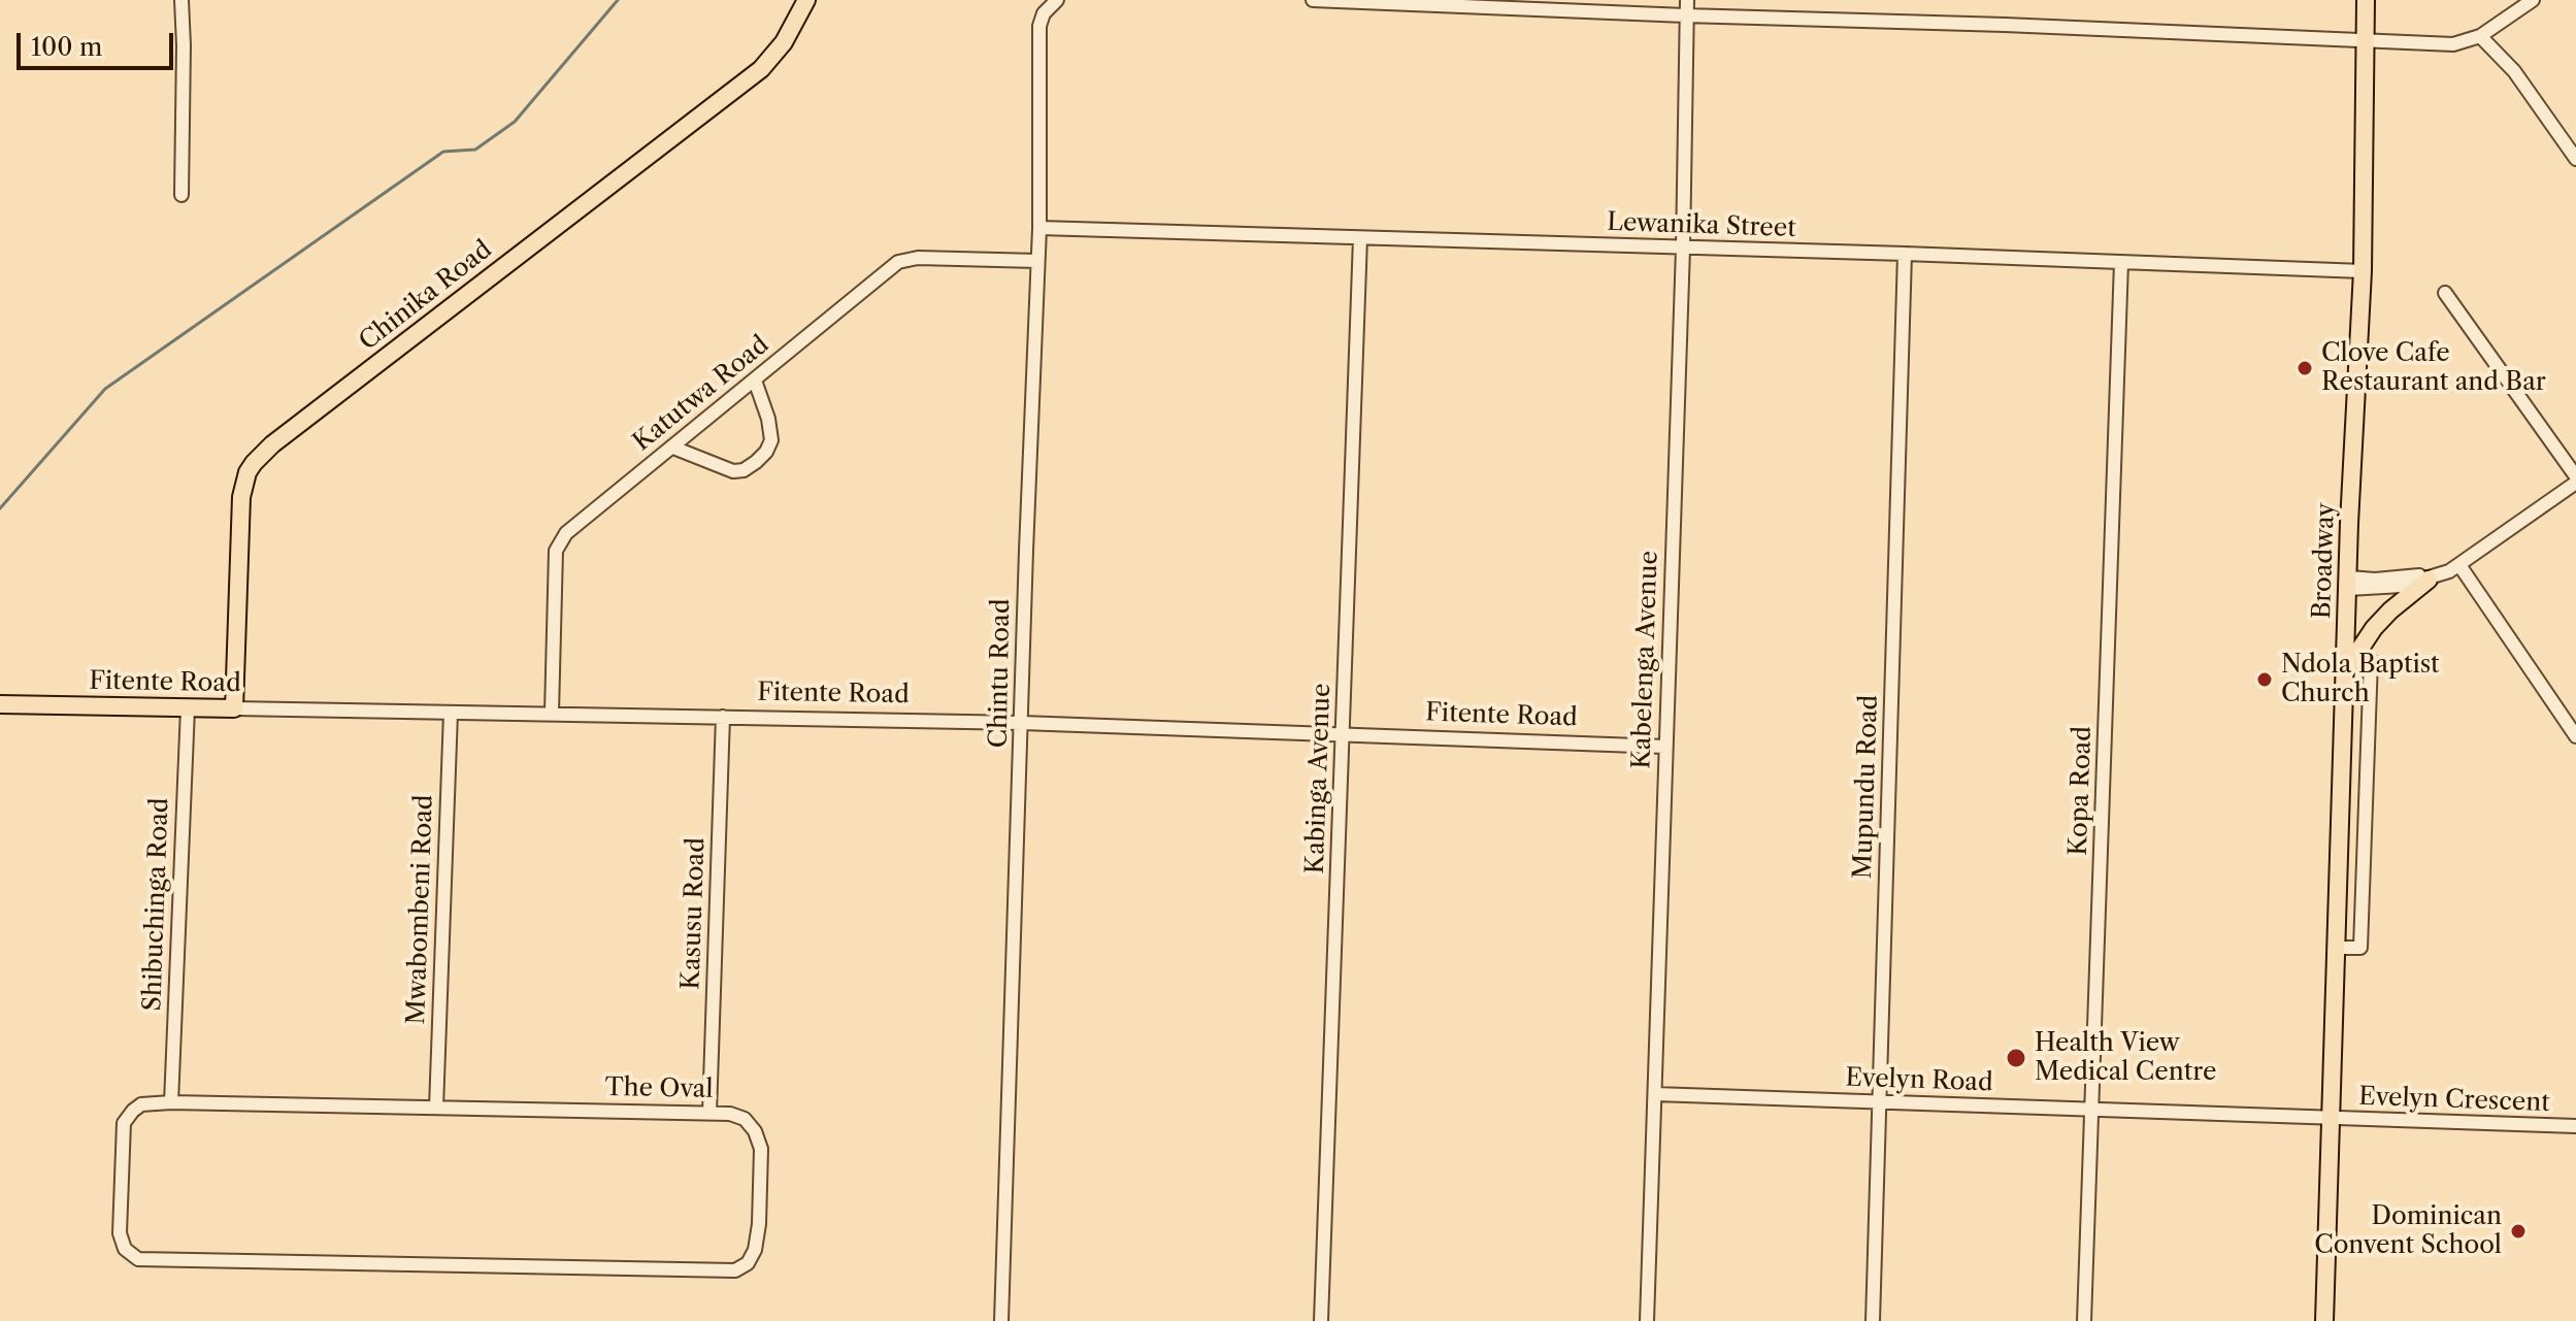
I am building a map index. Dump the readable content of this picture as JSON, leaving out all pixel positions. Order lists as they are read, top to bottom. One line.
{"streets":{"main road":["Chinika Road","Broadway","Fitente Road"],"street":["Lewanika Street","Katutwa Road","Kabelenga Avenue","Chintu Road","Kabinga Avenue","Mupundu Road","Kopa Road","Shibuchinga Road","Mwabombeni Road","Kasusu Road","Evelyn Road","The Oval","Evelyn Crescent"]},"crossings":[["Lewanika Street","Broadway"],["Lewanika Street","Kabelenga Avenue"],["Lewanika Street","Chintu Road"],["Lewanika Street","Kabinga Avenue"],["Lewanika Street","Mupundu Road"],["Lewanika Street","Kopa Road"],["Chinika Road","Fitente Road"],["Katutwa Road","Chintu Road"],["Katutwa Road","Fitente Road"],["Broadway","Evelyn Road"],["Broadway","Evelyn Crescent"],["Kabelenga Avenue","Fitente Road"],["Kabelenga Avenue","Evelyn Road"],["Chintu Road","Fitente Road"],["Fitente Road","Kabinga Avenue"],["Fitente Road","Shibuchinga Road"],["Fitente Road","Mwabombeni Road"],["Fitente Road","Kasusu Road"],["Mupundu Road","Evelyn Road"],["Kopa Road","Evelyn Road"],["Shibuchinga Road","The Oval"],["Mwabombeni Road","The Oval"],["Kasusu Road","The Oval"],["Evelyn Road","Evelyn Crescent"]],"places":["Clove Cafe Restaurant and Bar","Ndola Baptist Church","Health View Medical Centre","Dominican Convent School"],"scale_bar":"100 m"}
